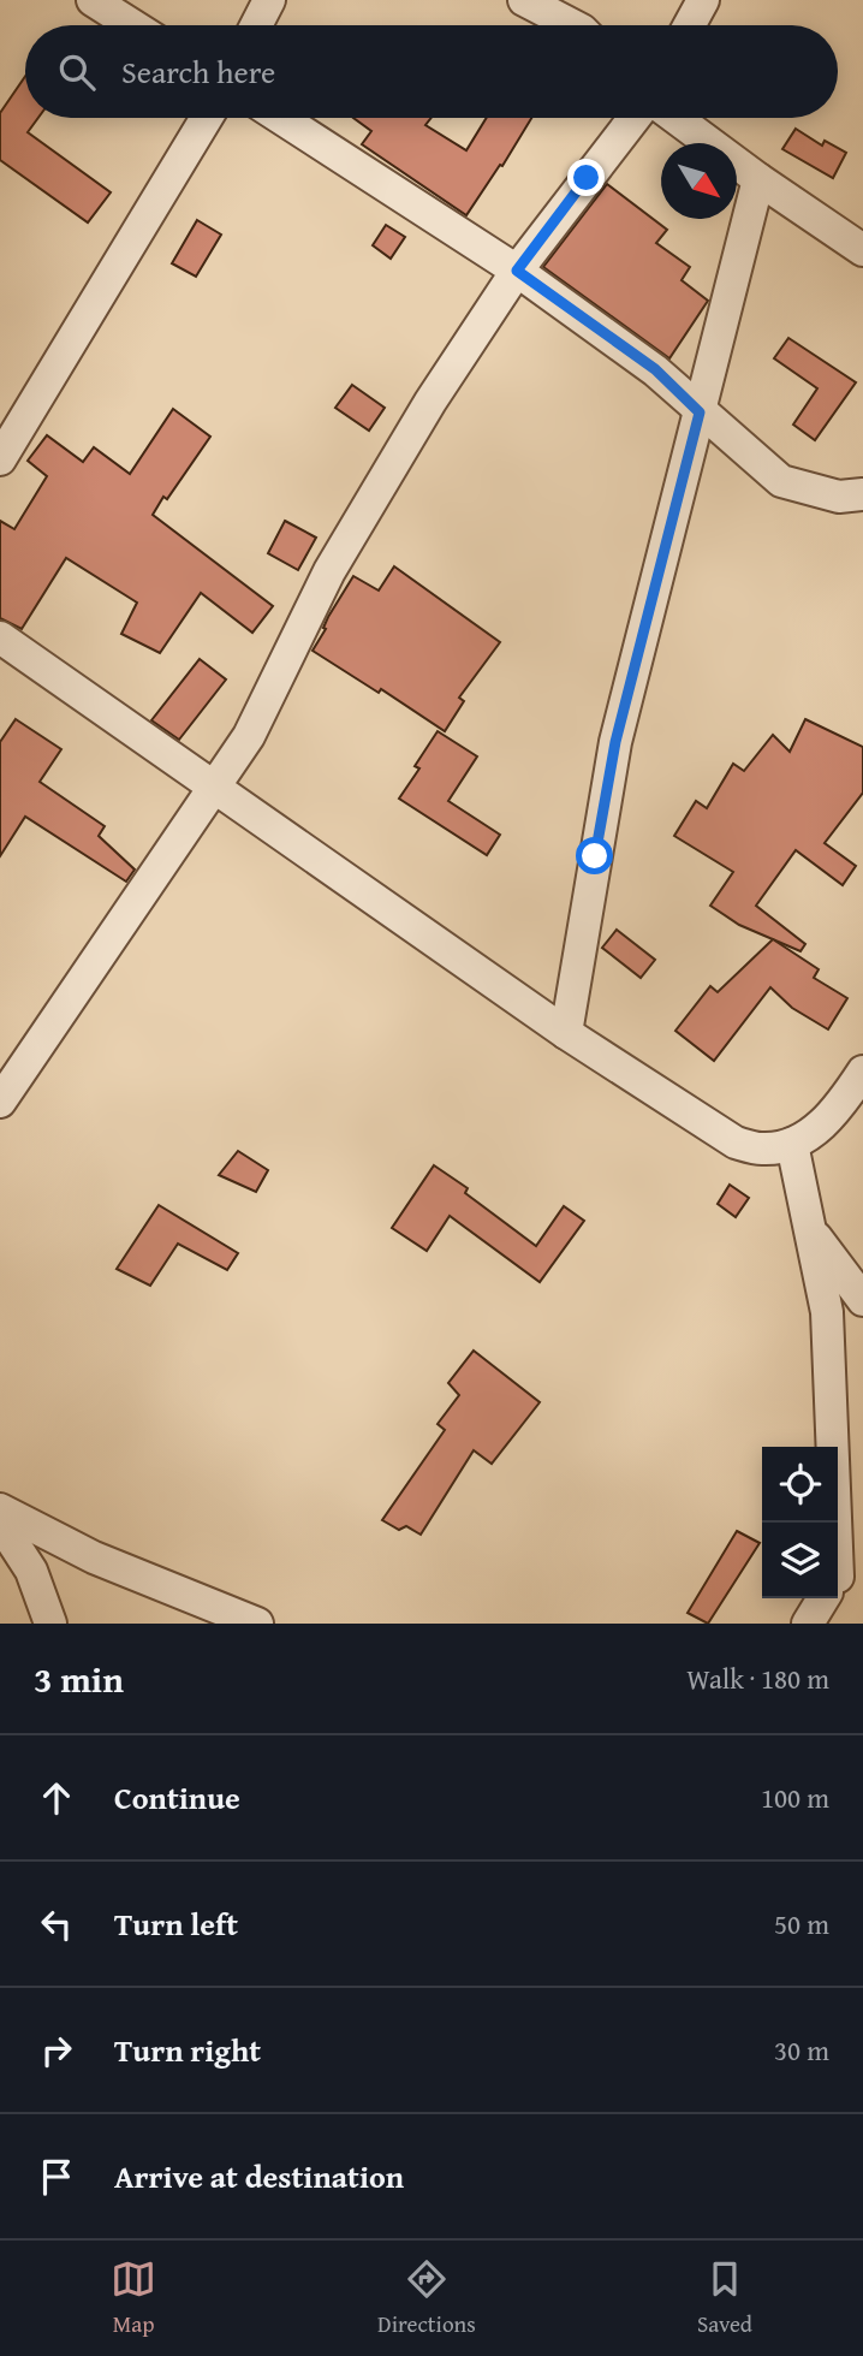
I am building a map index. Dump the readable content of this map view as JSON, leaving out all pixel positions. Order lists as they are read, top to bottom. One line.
{"north":"bottom right","page":{"search":"Search here","heading":["3 min","Walk · 180 m"],"list":[["Continue","100 m"],["Turn left","50 m"],["Turn right","30 m"],"Arrive at destination"],"nav":["Map","Directions","Saved"]}}
